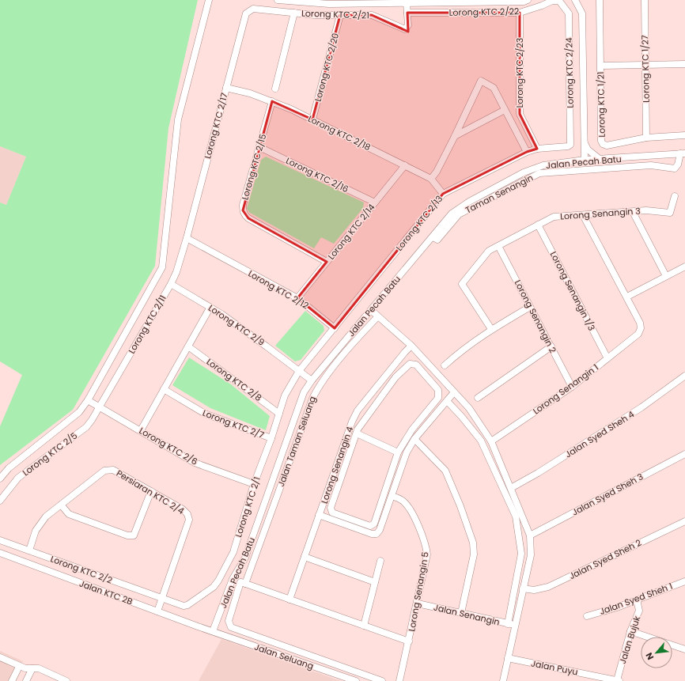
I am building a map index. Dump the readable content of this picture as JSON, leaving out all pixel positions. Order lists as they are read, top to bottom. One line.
{"streets":{"street":["Lorong KTC 2/22","Lorong KTC 2/21","Lorong KTC 2/20","Lorong KTC 1/27","Lorong KTC 2/23","Lorong KTC 2/24","Lorong KTC 1/21","Lorong KTC 2/17","Lorong KTC 2/18","Jalan Pecah Batu","Lorong KTC 2/15","Lorong KTC 2/16","Taman Senangin","Lorong Senangin 3","Lorong KTC 2/13","Lorong KTC 2/14","Lorong KTC 2/12","Lorong Senangin 1/3","Lorong Senangin 2","Lorong KTC 2/11","Lorong KTC 2/9","Lorong KTC 2/8","Lorong Senangin 1","Lorong KTC 2/7","Jalan Syed Sheh 4","Jalan Taman Seluang","Lorong KTC 2/6","Lorong KTC 2/5","Lorong Senangin 4","Persiaran KTC 2/4","Jalan Syed Sheh 3","Lorong KTC 2/1","Jalan Syed Sheh 2","Lorong KTC 2/2","Lorong Senangin 5","Jalan KTC 2B","Jalan Syed Sheh 1","Jalan Senangin","Jalan Bujuk","Jalan Seluang","Jalan Puyu"]},"crossings":[["Lorong KTC 2/22","Lorong KTC 2/21"],["Lorong KTC 2/22","Lorong KTC 2/23"],["Lorong KTC 2/22","Lorong KTC 2/24"],["Lorong KTC 2/21","Lorong KTC 2/20"],["Lorong KTC 2/21","Lorong KTC 2/17"],["Lorong KTC 2/20","Lorong KTC 2/18"],["Lorong KTC 1/27","Lorong KTC 1/21"],["Lorong KTC 2/23","Lorong KTC 2/13"],["Lorong KTC 2/24","Lorong KTC 2/13"],["Lorong KTC 2/17","Lorong KTC 2/18"],["Lorong KTC 2/17","Lorong KTC 2/12"],["Lorong KTC 2/17","Lorong KTC 2/11"],["Lorong KTC 2/18","Lorong KTC 2/15"],["Lorong KTC 2/18","Lorong KTC 2/13"],["Lorong KTC 2/18","Lorong KTC 2/14"],["Jalan Pecah Batu","Taman Senangin"],["Jalan Pecah Batu","Lorong KTC 2/9"],["Jalan Pecah Batu","Jalan KTC 2B"],["Jalan Pecah Batu","Jalan Seluang"],["Lorong KTC 2/15","Lorong KTC 2/16"],["Lorong KTC 2/15","Lorong KTC 2/14"],["Lorong KTC 2/16","Lorong KTC 2/14"],["Lorong Senangin 3","Lorong Senangin 1/3"],["Lorong Senangin 3","Lorong Senangin 2"],["Lorong KTC 2/13","Lorong KTC 2/12"],["Lorong KTC 2/14","Lorong KTC 2/12"],["Lorong KTC 2/12","Lorong KTC 2/11"],["Lorong Senangin 1/3","Lorong Senangin 1"],["Lorong Senangin 2","Lorong Senangin 1"],["Lorong KTC 2/11","Lorong KTC 2/9"],["Lorong KTC 2/11","Lorong KTC 2/6"],["Lorong KTC 2/11","Lorong KTC 2/5"],["Lorong KTC 2/9","Lorong KTC 2/1"],["Lorong KTC 2/8","Lorong KTC 2/1"],["Lorong KTC 2/7","Lorong KTC 2/1"],["Lorong KTC 2/6","Lorong KTC 2/5"],["Lorong KTC 2/6","Lorong KTC 2/1"],["Persiaran KTC 2/4","Lorong KTC 2/1"],["Persiaran KTC 2/4","Lorong KTC 2/2"],["Persiaran KTC 2/4","Jalan KTC 2B"],["Lorong KTC 2/1","Lorong KTC 2/2"],["Lorong Senangin 5","Jalan Senangin"],["Jalan KTC 2B","Jalan Seluang"],["Jalan Syed Sheh 1","Jalan Bujuk"],["Jalan Bujuk","Jalan Puyu"]],"north":"bottom left"}
